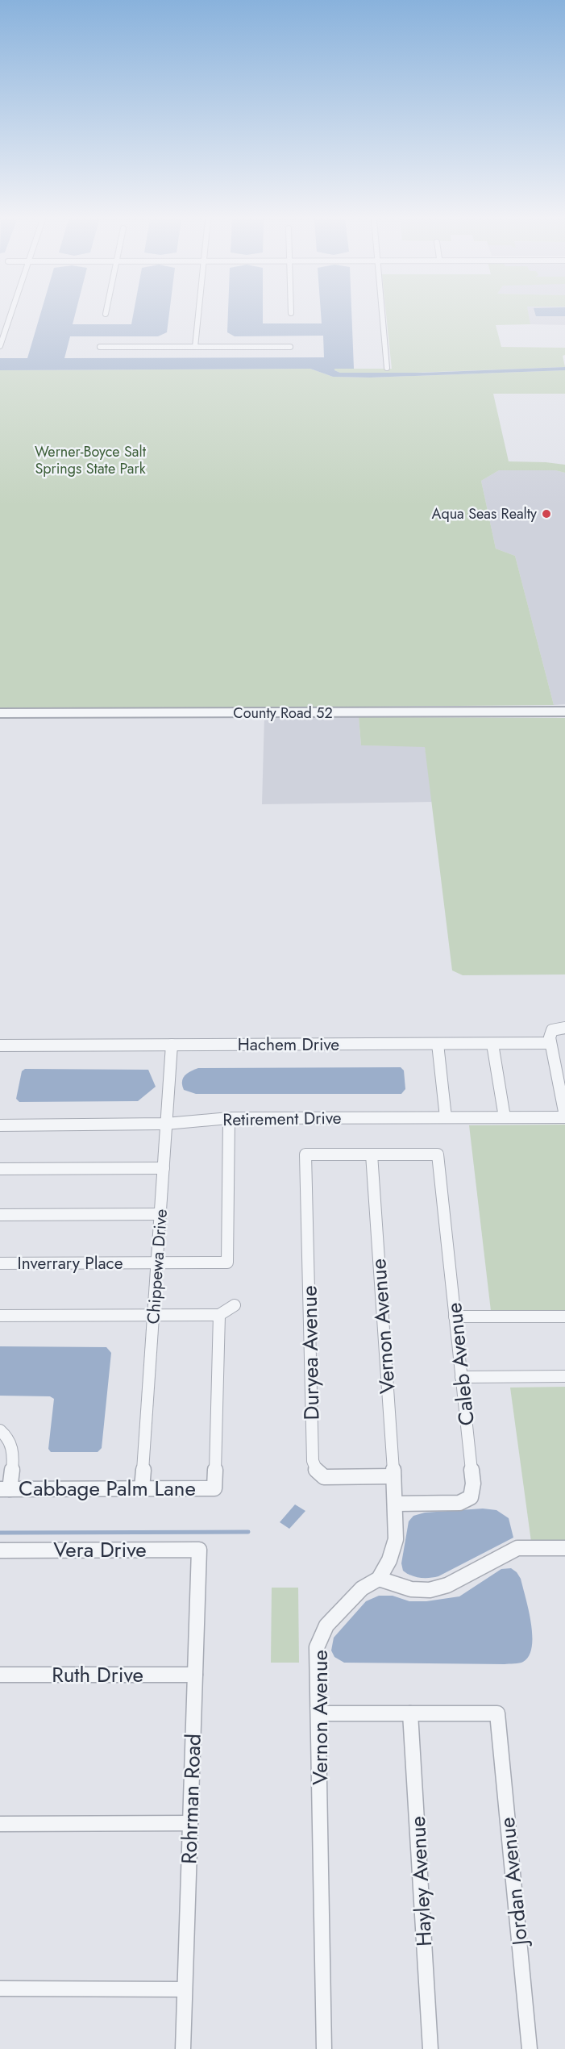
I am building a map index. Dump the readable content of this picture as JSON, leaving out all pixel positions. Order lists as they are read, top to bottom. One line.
{"streets":{"street":["County Road 52","Hachem Drive","Retirement Drive","Inverrary Place","Chippewa Drive","Vernon Avenue","Duryea Avenue","Caleb Avenue","Cabbage Palm Lane","Vera Drive","Ruth Drive","Rohrman Road","Hayley Avenue","Jordan Avenue"]},"crossings":[["Hachem Drive","Chippewa Drive"],["Retirement Drive","Inverrary Place"],["Retirement Drive","Chippewa Drive"],["Inverrary Place","Chippewa Drive"],["Chippewa Drive","Cabbage Palm Lane"],["Vernon Avenue","Duryea Avenue"],["Vernon Avenue","Caleb Avenue"],["Duryea Avenue","Caleb Avenue"],["Vera Drive","Rohrman Road"],["Ruth Drive","Rohrman Road"],["Hayley Avenue","Jordan Avenue"]],"parks":["Werner-Boyce Salt Springs State Park"],"places":["Aqua Seas Realty"]}
